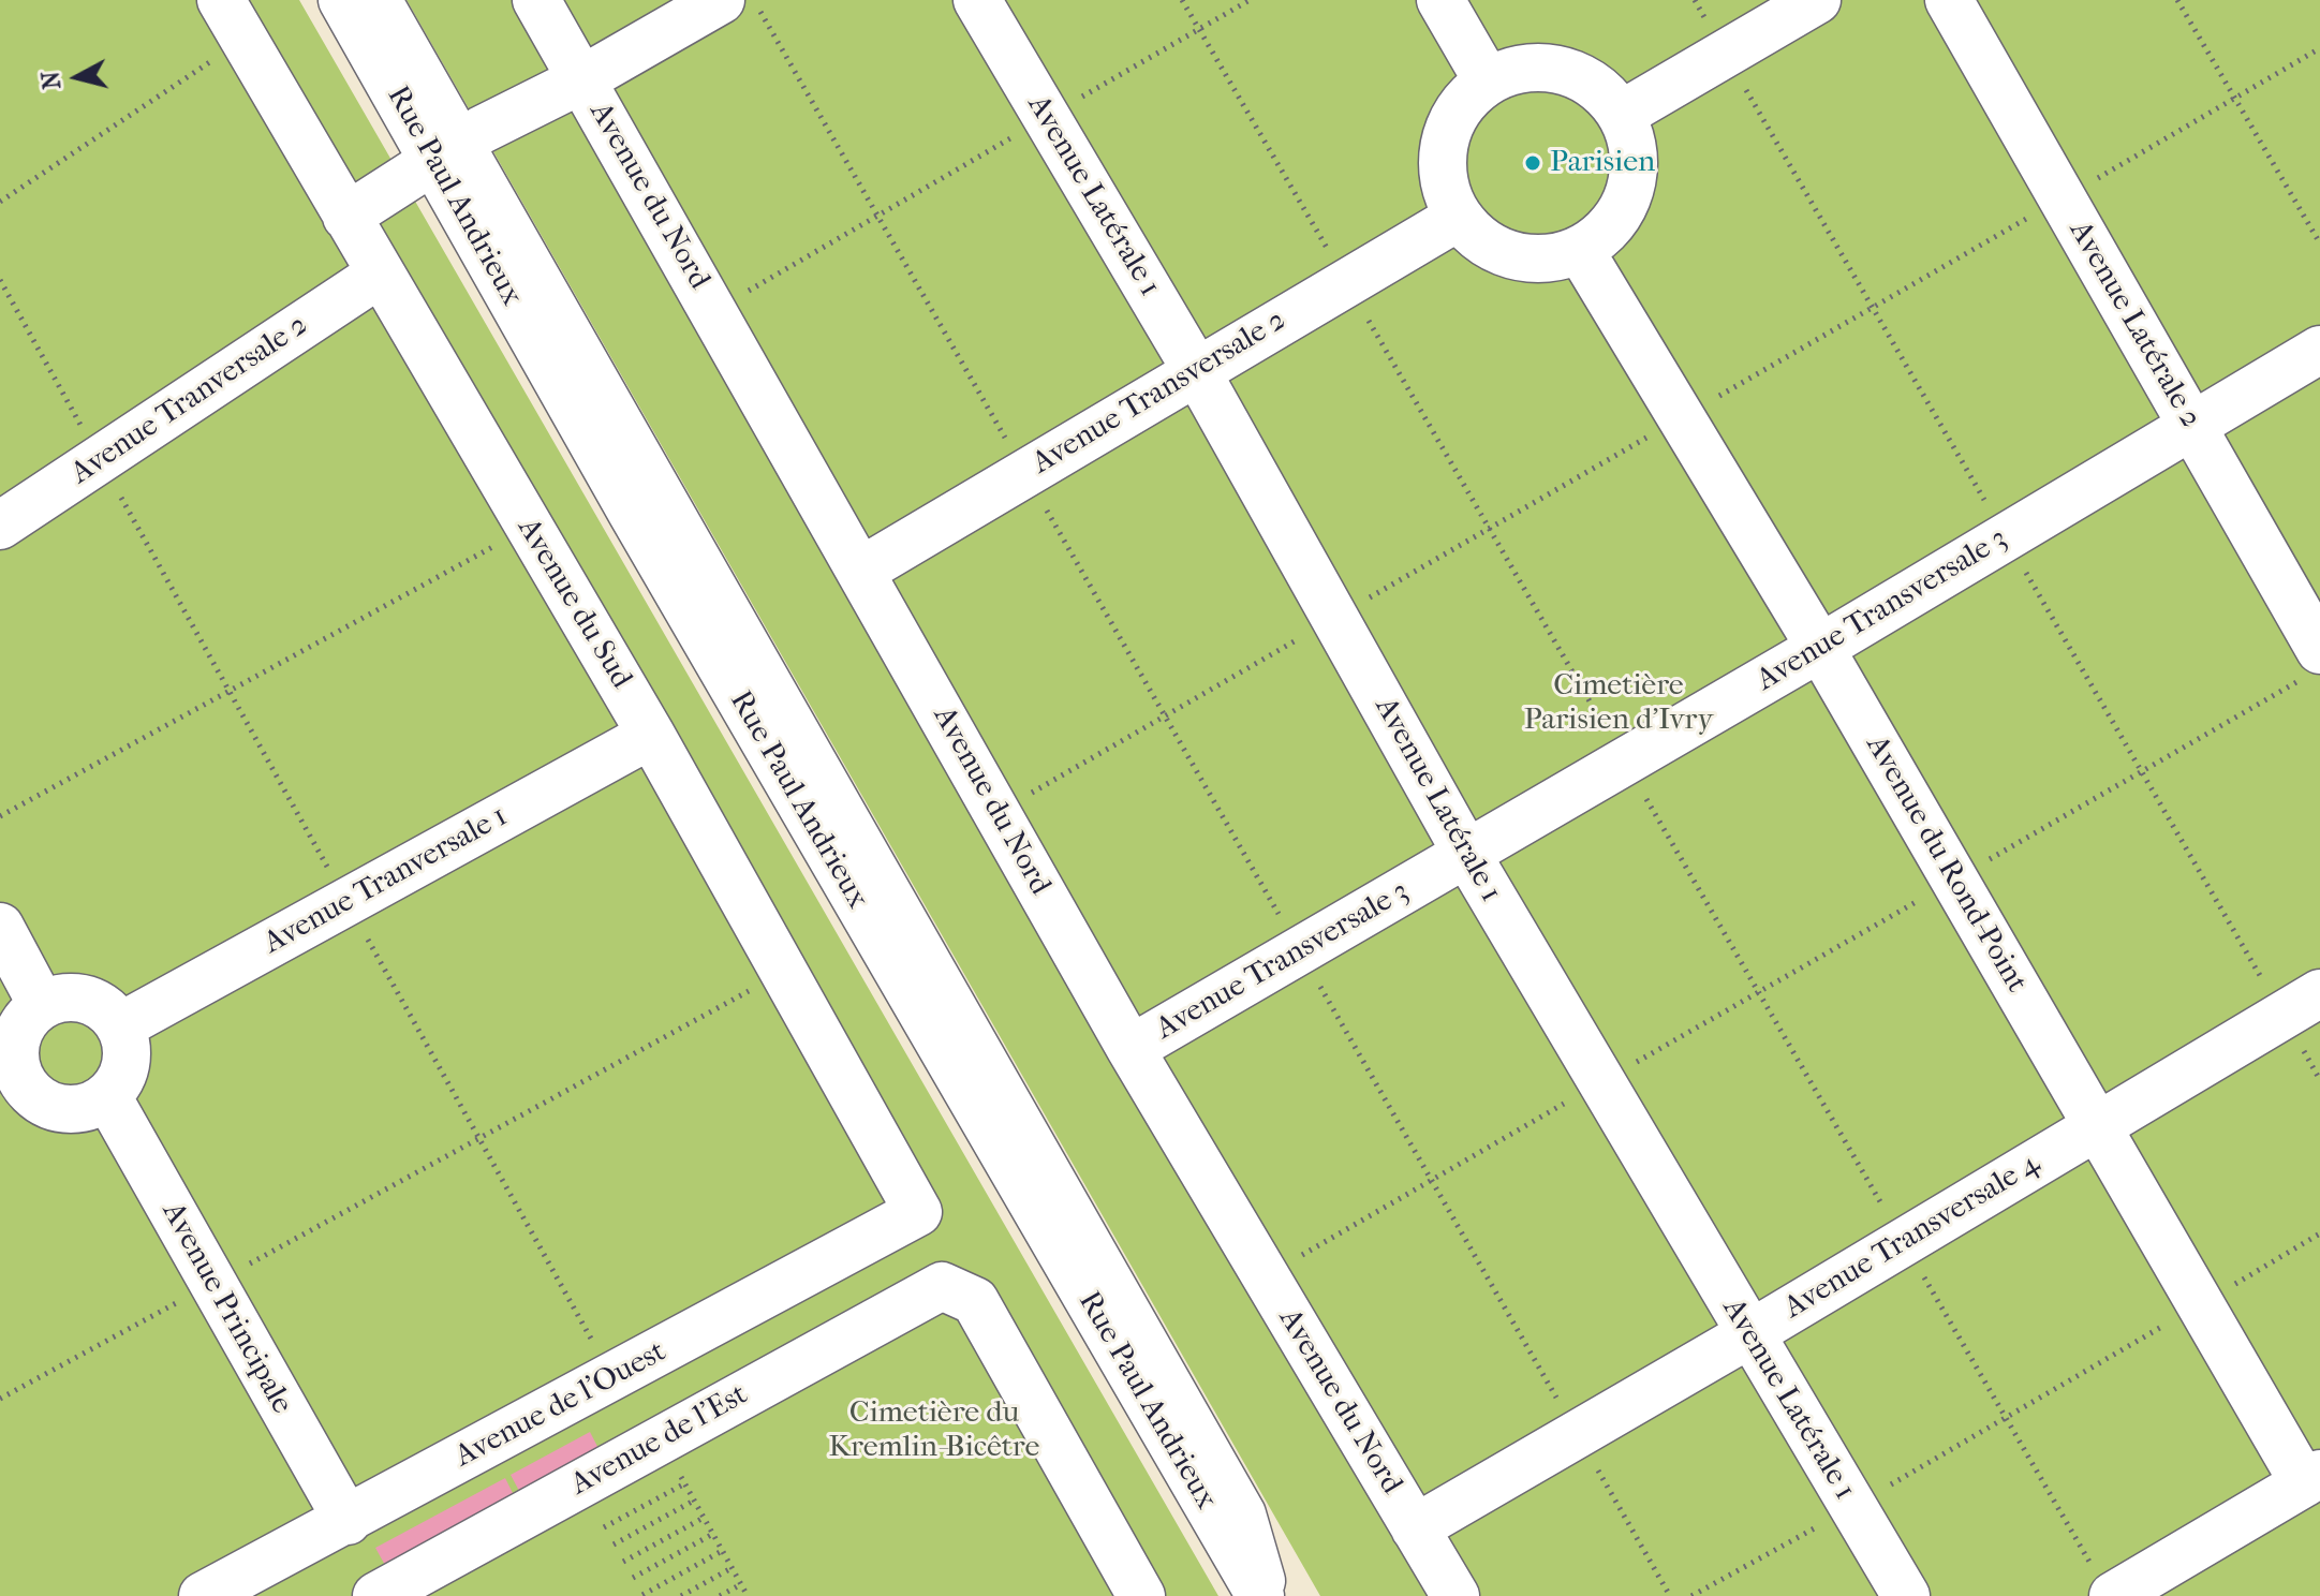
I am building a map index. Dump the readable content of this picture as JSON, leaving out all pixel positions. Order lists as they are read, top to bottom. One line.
{"streets":{"main road":["Rue Paul Andrieux","Avenue du Nord","Avenue Latérale 1","Avenue Latérale 2","Avenue Transversale 2","Avenue Tranversale 2","Avenue du Sud","Avenue Transversale 3","Avenue du Rond-Point","Avenue Tranversale 1","Avenue Transversale 4","Avenue Principale","Avenue de l'Ouest","Avenue de l'Est"]},"crossings":[["Avenue du Nord","Avenue Transversale 2"],["Avenue du Nord","Avenue Transversale 3"],["Avenue du Nord","Avenue Transversale 4"],["Avenue Latérale 1","Avenue Transversale 2"],["Avenue Latérale 1","Avenue Transversale 3"],["Avenue Latérale 1","Avenue Transversale 4"],["Avenue Latérale 2","Avenue Transversale 3"],["Avenue Transversale 2","Avenue du Rond-Point"],["Avenue Tranversale 2","Avenue du Sud"],["Avenue du Sud","Avenue Tranversale 1"],["Avenue du Sud","Avenue de l'Ouest"],["Avenue Transversale 3","Avenue du Rond-Point"],["Avenue du Rond-Point","Avenue Transversale 4"],["Avenue Tranversale 1","Avenue Principale"],["Avenue Principale","Avenue de l'Ouest"]],"parks":["Cimetière Parisien d'Ivry","Cimetière du Kremlin-Bicêtre"],"places":["Parisien"],"north":"left"}
